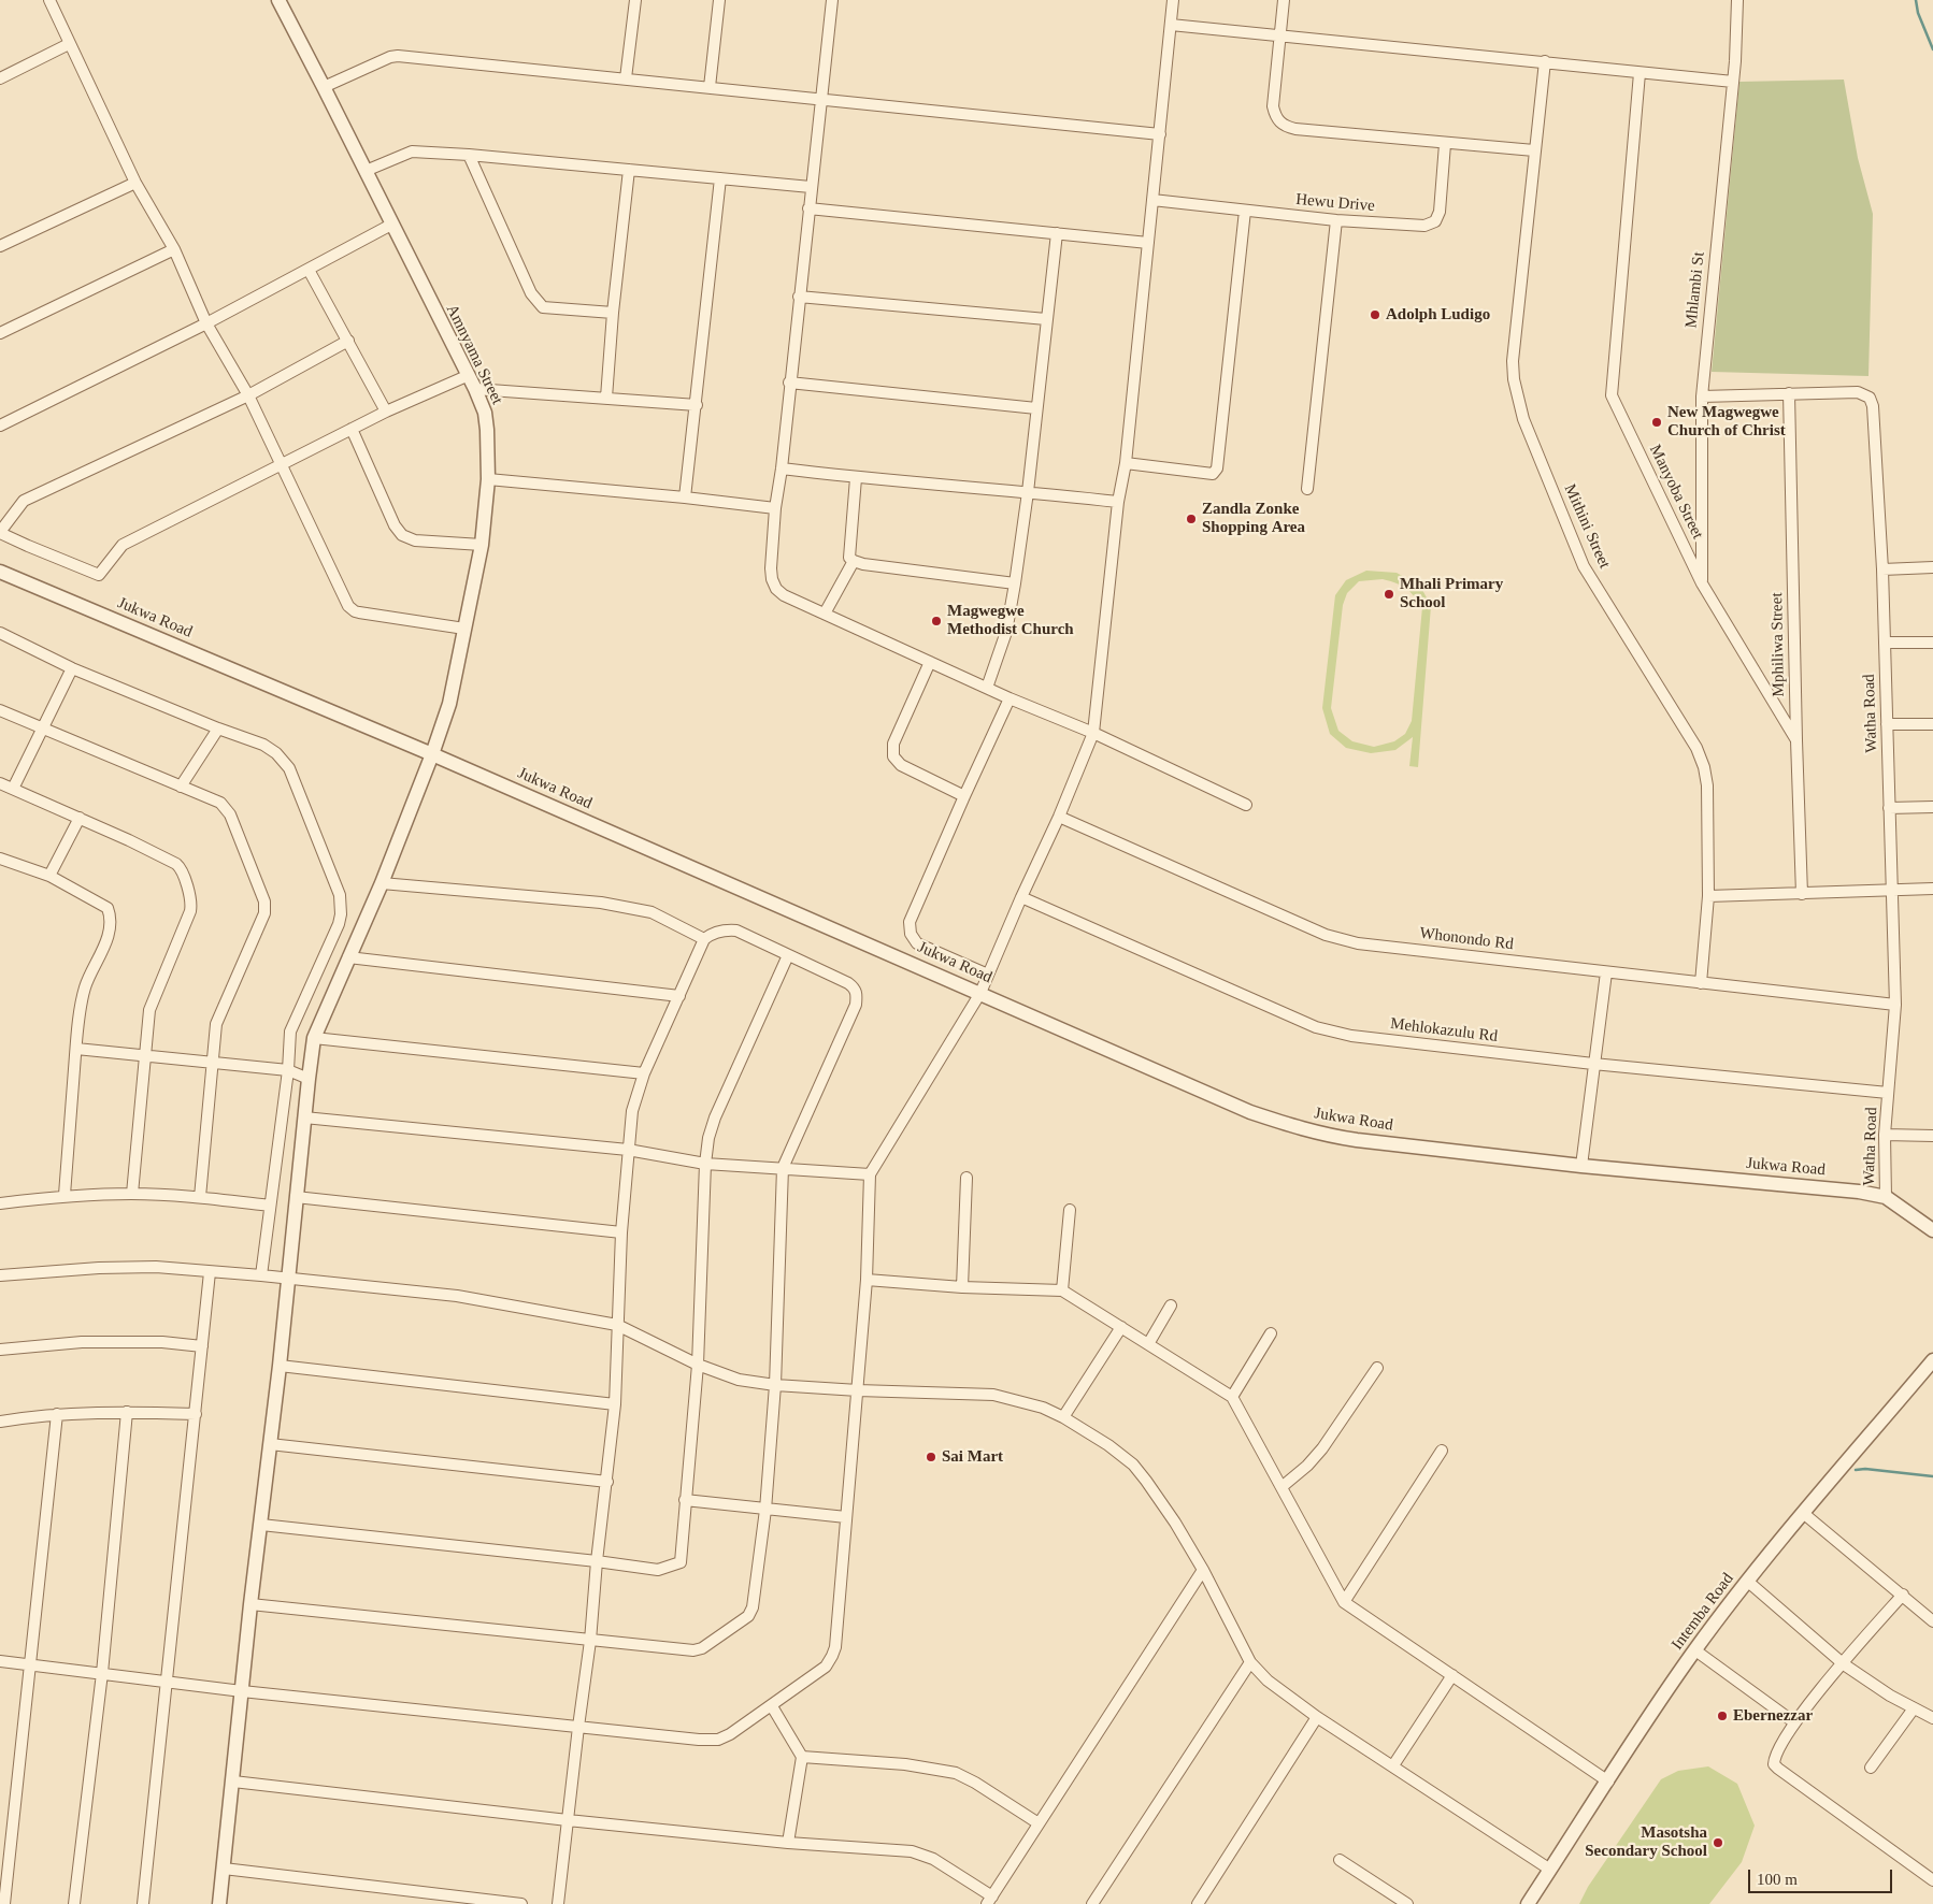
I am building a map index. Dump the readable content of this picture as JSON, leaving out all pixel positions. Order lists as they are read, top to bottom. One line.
{"streets":{"street":["Hewu Drive","Mhlambi St","Amnyama Street","Manyoba Street","Mithini Street","Jukwa Road","Mphiliwa Street","Watha Road","Whonondo Rd","Mehlokazulu Rd","Intemba Road"]},"crossings":[["Mhlambi St","Manyoba Street"],["Mhlambi St","Watha Road"],["Amnyama Street","Jukwa Road"],["Manyoba Street","Mphiliwa Street"],["Mithini Street","Whonondo Rd"],["Jukwa Road","Watha Road"],["Mphiliwa Street","Watha Road"],["Watha Road","Whonondo Rd"],["Watha Road","Mehlokazulu Rd"]],"places":["Adolph Ludigo","New Magwegwe Church of Christ","Zandla Zonke Shopping Area","Mhali Primary School","Magwegwe Methodist Church","Sai Mart","Ebernezzar","Masotsha Secondary School"],"scale_bar":"100 m"}
